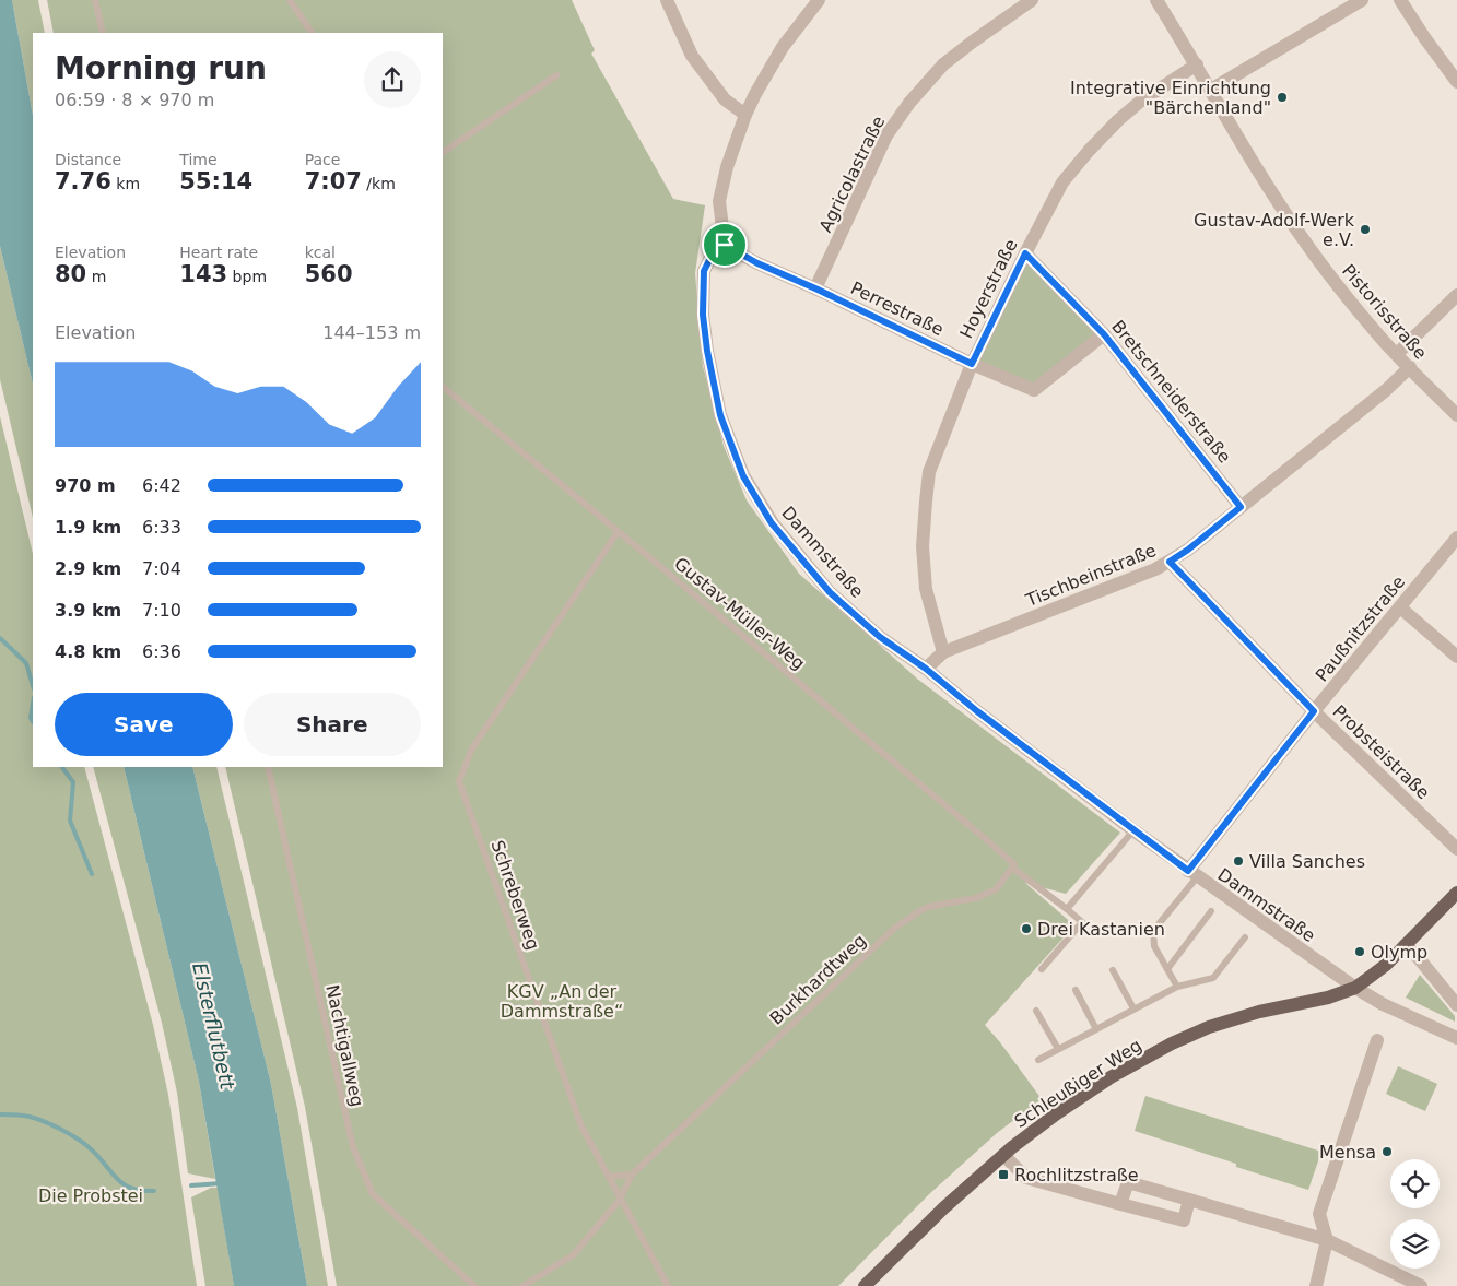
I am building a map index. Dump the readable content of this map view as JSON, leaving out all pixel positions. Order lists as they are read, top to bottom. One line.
{"streets":{"main road":["Schleußiger Weg"],"street":["Agricolastraße","Hoyerstraße","Perrestraße","Pistorisstraße","Bretschneiderstraße","Dammstraße","Tischbeinstraße","Paußnitzstraße","Probsteistraße"],"lane":["Gustav-Müller-Weg","Schreberweg","Burkhardtweg","Nachtigallweg"]},"crossings":[["Agricolastraße","Perrestraße"],["Hoyerstraße","Perrestraße"],["Hoyerstraße","Pistorisstraße"],["Hoyerstraße","Bretschneiderstraße"],["Hoyerstraße","Tischbeinstraße"],["Perrestraße","Bretschneiderstraße"],["Perrestraße","Dammstraße"],["Pistorisstraße","Tischbeinstraße"],["Bretschneiderstraße","Tischbeinstraße"],["Dammstraße","Tischbeinstraße"],["Dammstraße","Paußnitzstraße"],["Dammstraße","Schleußiger Weg"],["Tischbeinstraße","Probsteistraße"],["Gustav-Müller-Weg","Schreberweg"],["Gustav-Müller-Weg","Burkhardtweg"],["Paußnitzstraße","Probsteistraße"],["Schreberweg","Burkhardtweg"]],"water":["Elsterflutbett"],"parks":["KGV „An der Dammstraße“","Die Probstei"],"places":{"other":["Integrative Einrichtung \"Bärchenland\"","Gustav-Adolf-Werk e.V.","Villa Sanches","Drei Kastanien","Olymp","Mensa"],"transit":["Rochlitzstraße"]},"page":{"heading":["Morning run","06:59 · 8 × 970 m"],"stats":[["Distance","7.76 km"],["Time","55:14"],["Pace","7:07 /km"],["Elevation","80 m"],["Heart rate","143 bpm"],["kcal","560"]],"chart":["Elevation","144–153 m"],"list":[{"name":"970 m","note":"6:42"},{"name":"1.9 km","note":"6:33"},{"name":"2.9 km","note":"7:04"},{"name":"3.9 km","note":"7:10"},{"name":"4.8 km","note":"6:36"}],"buttons":["Save","Share"]}}
